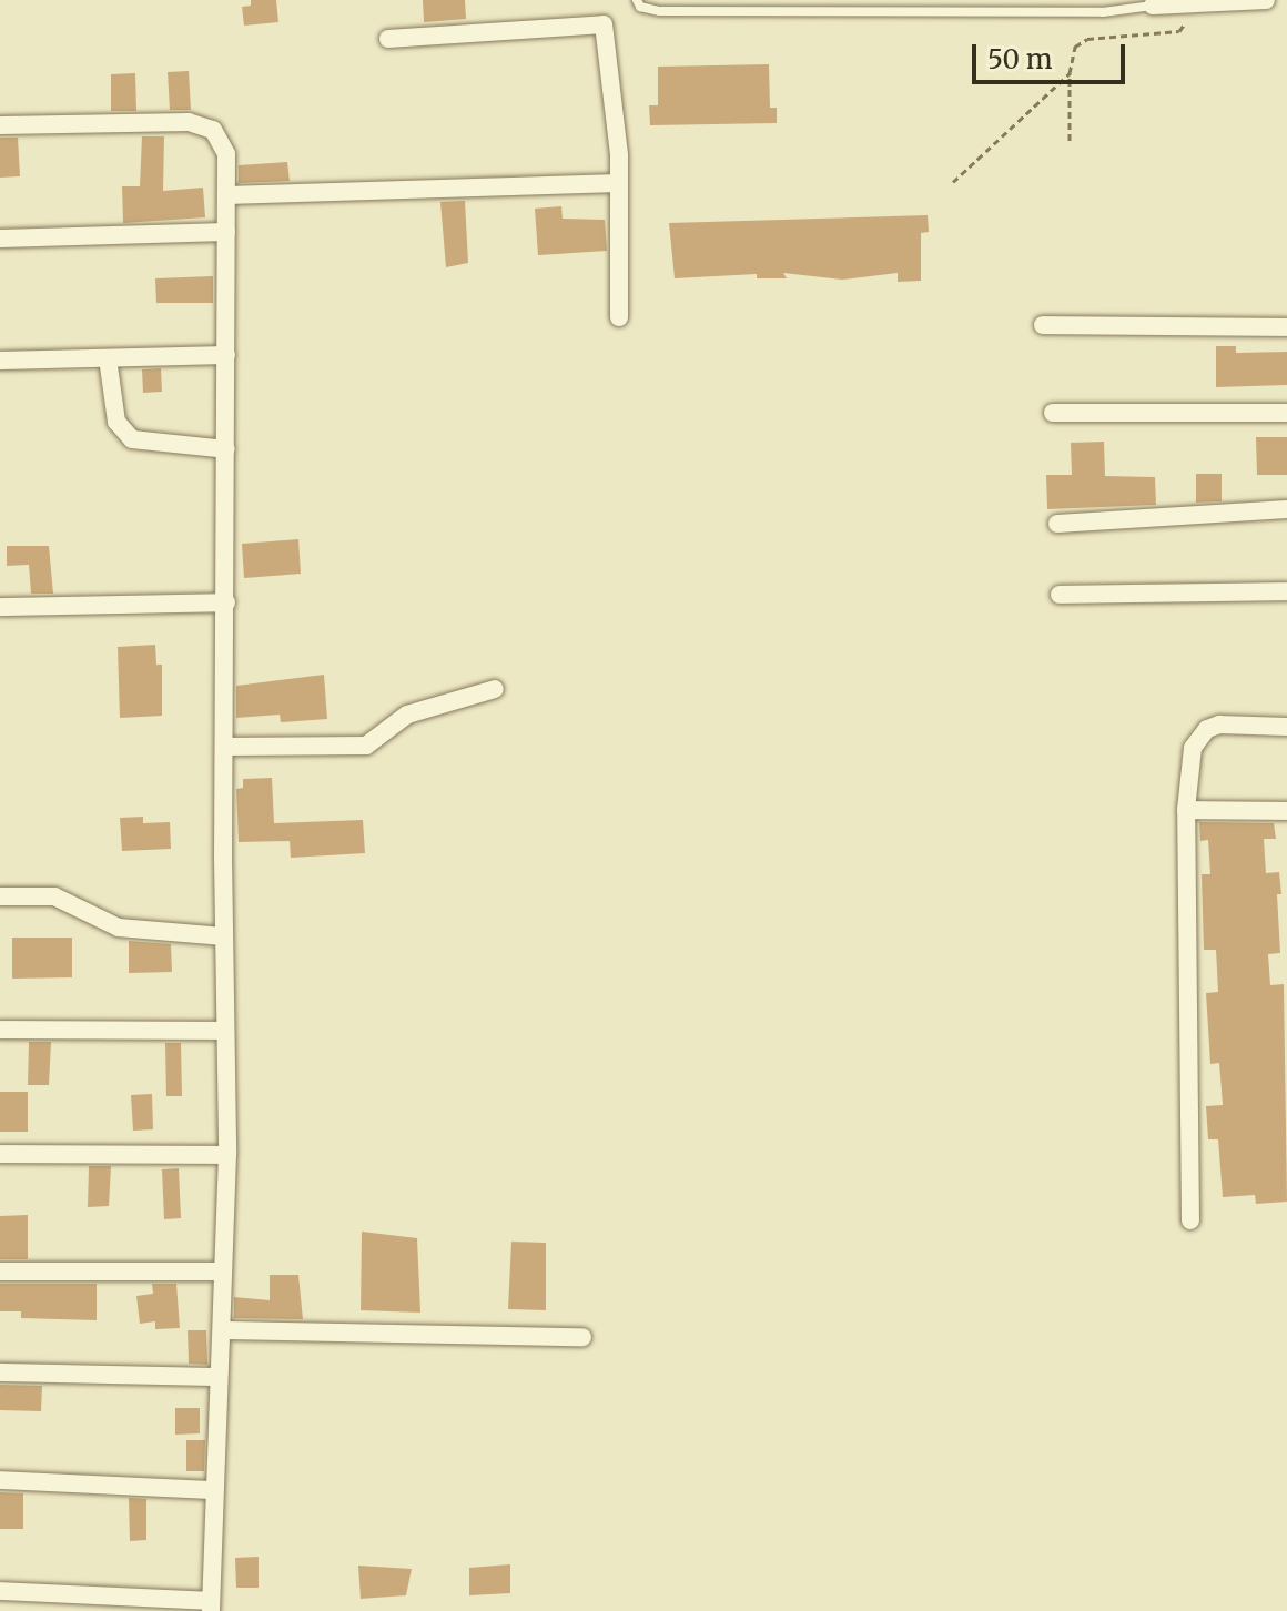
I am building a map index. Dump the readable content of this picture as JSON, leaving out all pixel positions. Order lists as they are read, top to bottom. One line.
{"scale_bar":"50 m"}
